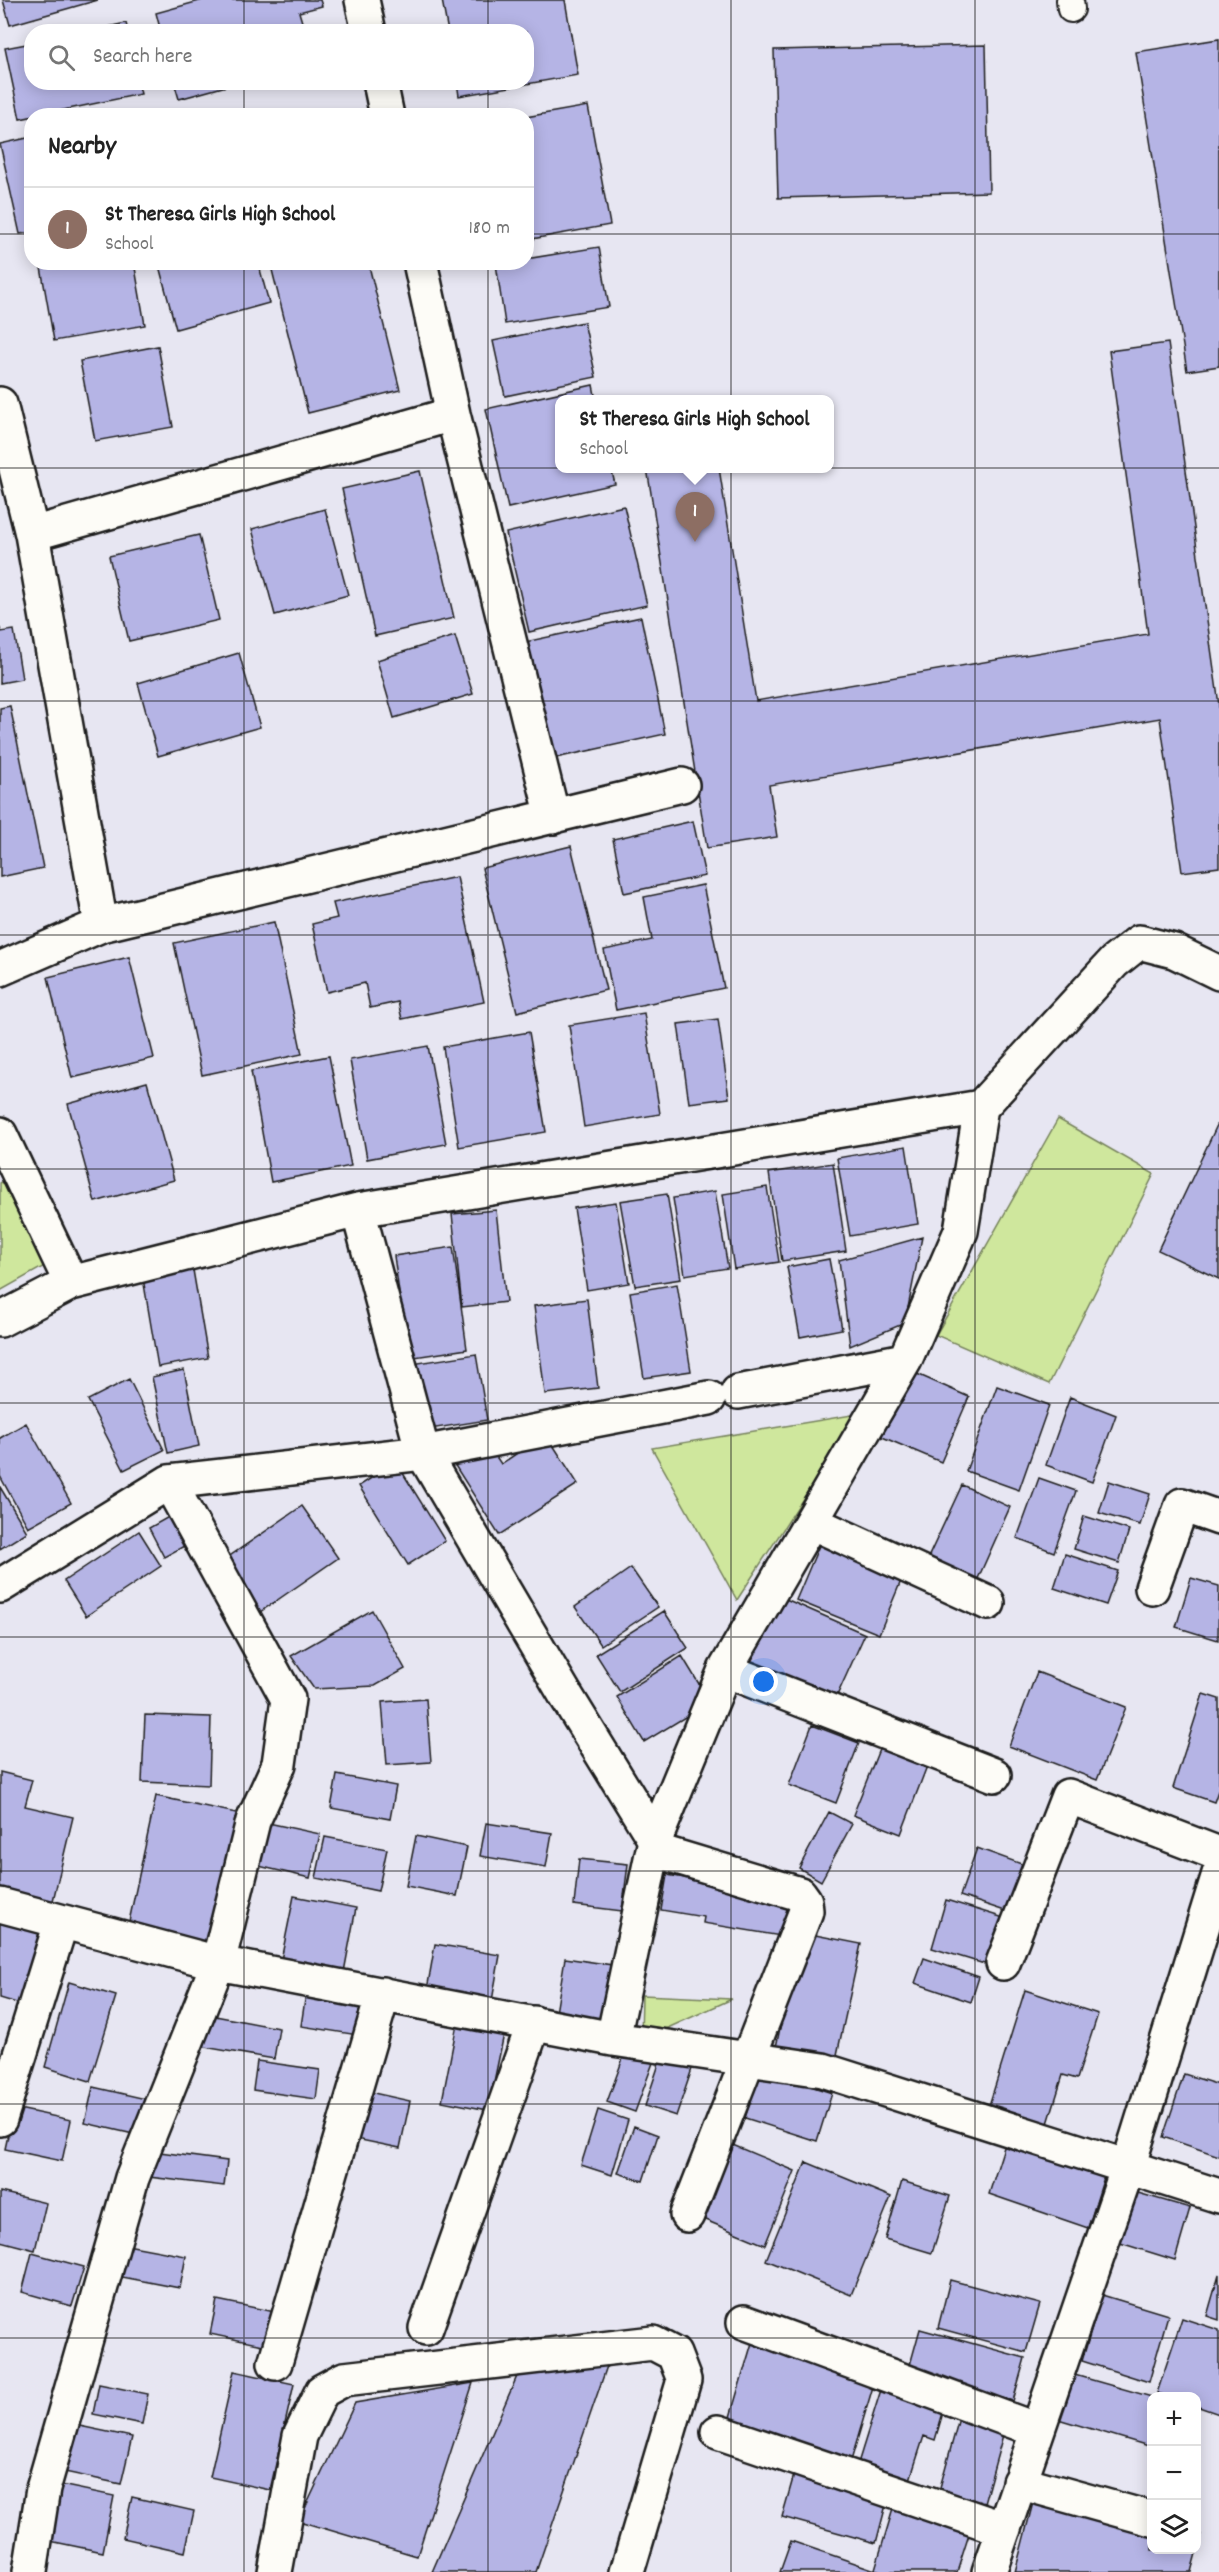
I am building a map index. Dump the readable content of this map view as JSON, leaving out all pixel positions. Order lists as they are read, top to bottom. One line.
{"page":{"search":"Search here","heading":"Nearby","list":[{"mark":"1","name":"St Theresa Girls High School","note":"School","value":"180 m"}],"popup":["St Theresa Girls High School","School"],"pins":"1","map_buttons":["+","−"]}}
